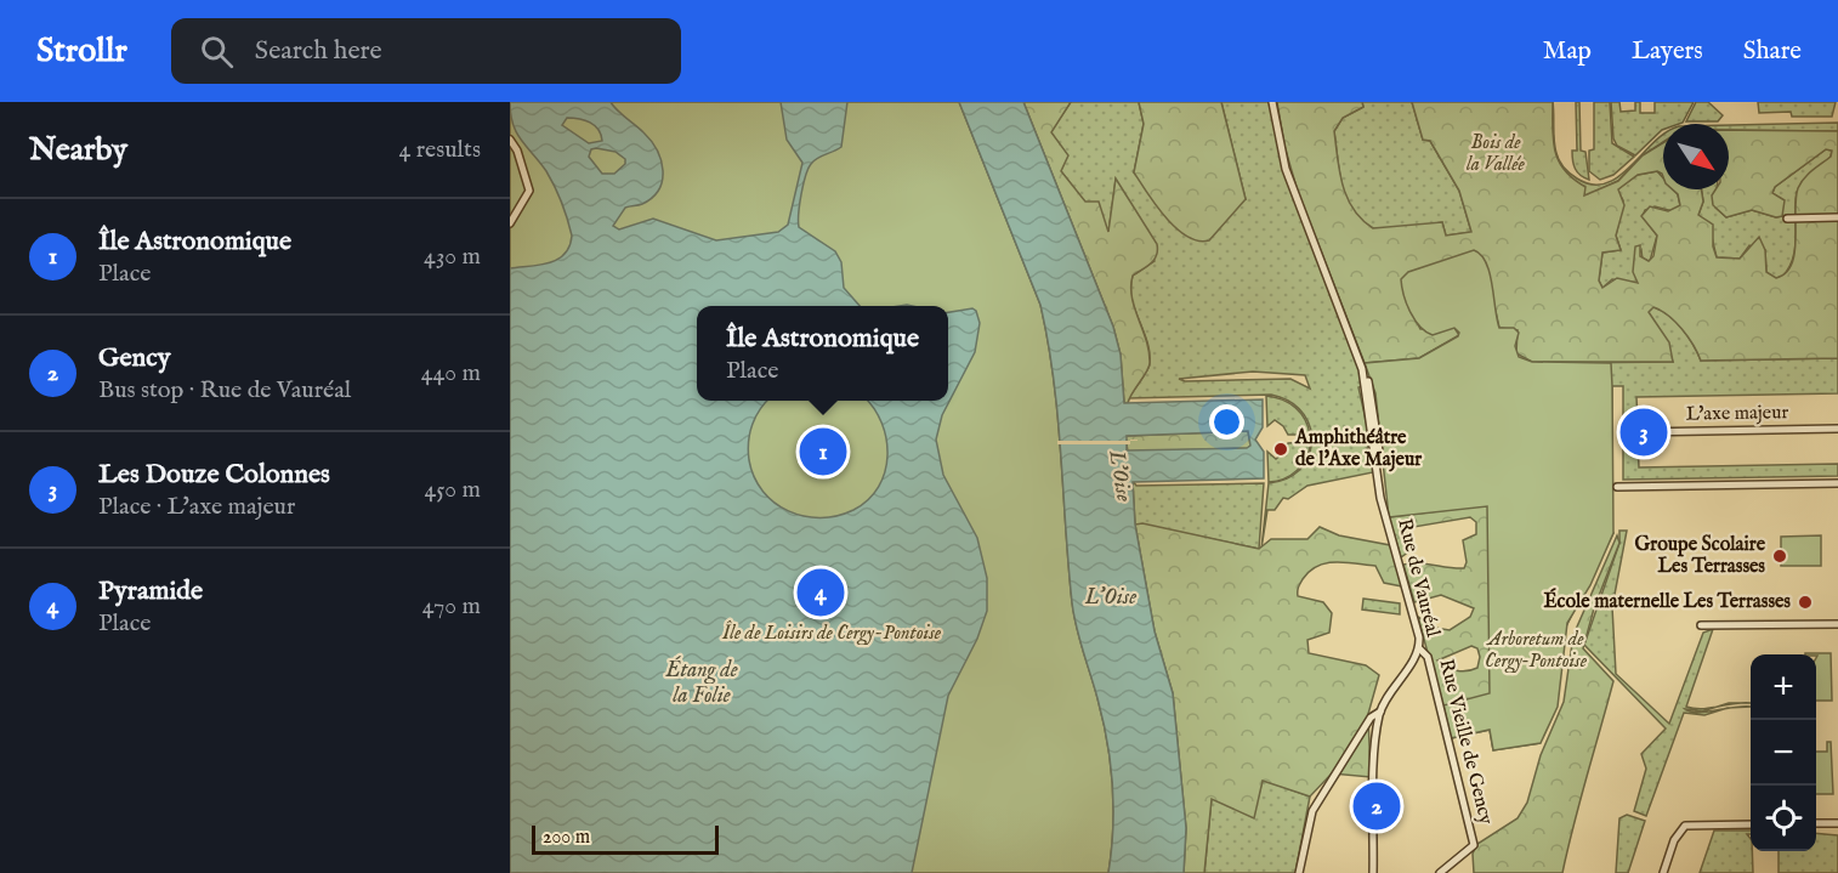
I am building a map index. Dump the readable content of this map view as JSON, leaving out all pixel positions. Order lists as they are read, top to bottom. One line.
{"streets":{"street":["L'axe majeur","Rue de Vauréal","Rue Vieille de Gency"]},"crossings":[["Rue de Vauréal","Rue Vieille de Gency"]],"water":["L'Oise","L’Oise","Étang de la Folie"],"parks":["Bois de la Vallée","Île de Loisirs de Cergy-Pontoise","Arboretum de Cergy‐Pontoise"],"places":["Amphithéâtre de l'Axe Majeur","Groupe Scolaire Les Terrasses","École maternelle Les Terrasses"],"scale_bar":"200 m","north":"bottom right","page":{"header":"Strollr","search":"Search here","nav":["Map","Layers","Share"],"heading":["Nearby","4 results"],"list":[{"mark":"1","name":"Île Astronomique","note":"Place","value":"430 m"},{"mark":"2","name":"Gency","note":"Bus stop · Rue de Vauréal","value":"440 m"},{"mark":"3","name":"Les Douze Colonnes","note":"Place · L'axe majeur","value":"450 m"},{"mark":"4","name":"Pyramide","note":"Place","value":"470 m"}],"popup":["Île Astronomique","Place"],"pins":["3","1","4","2"],"map_buttons":["+","−"],"scale":"200 m"}}
